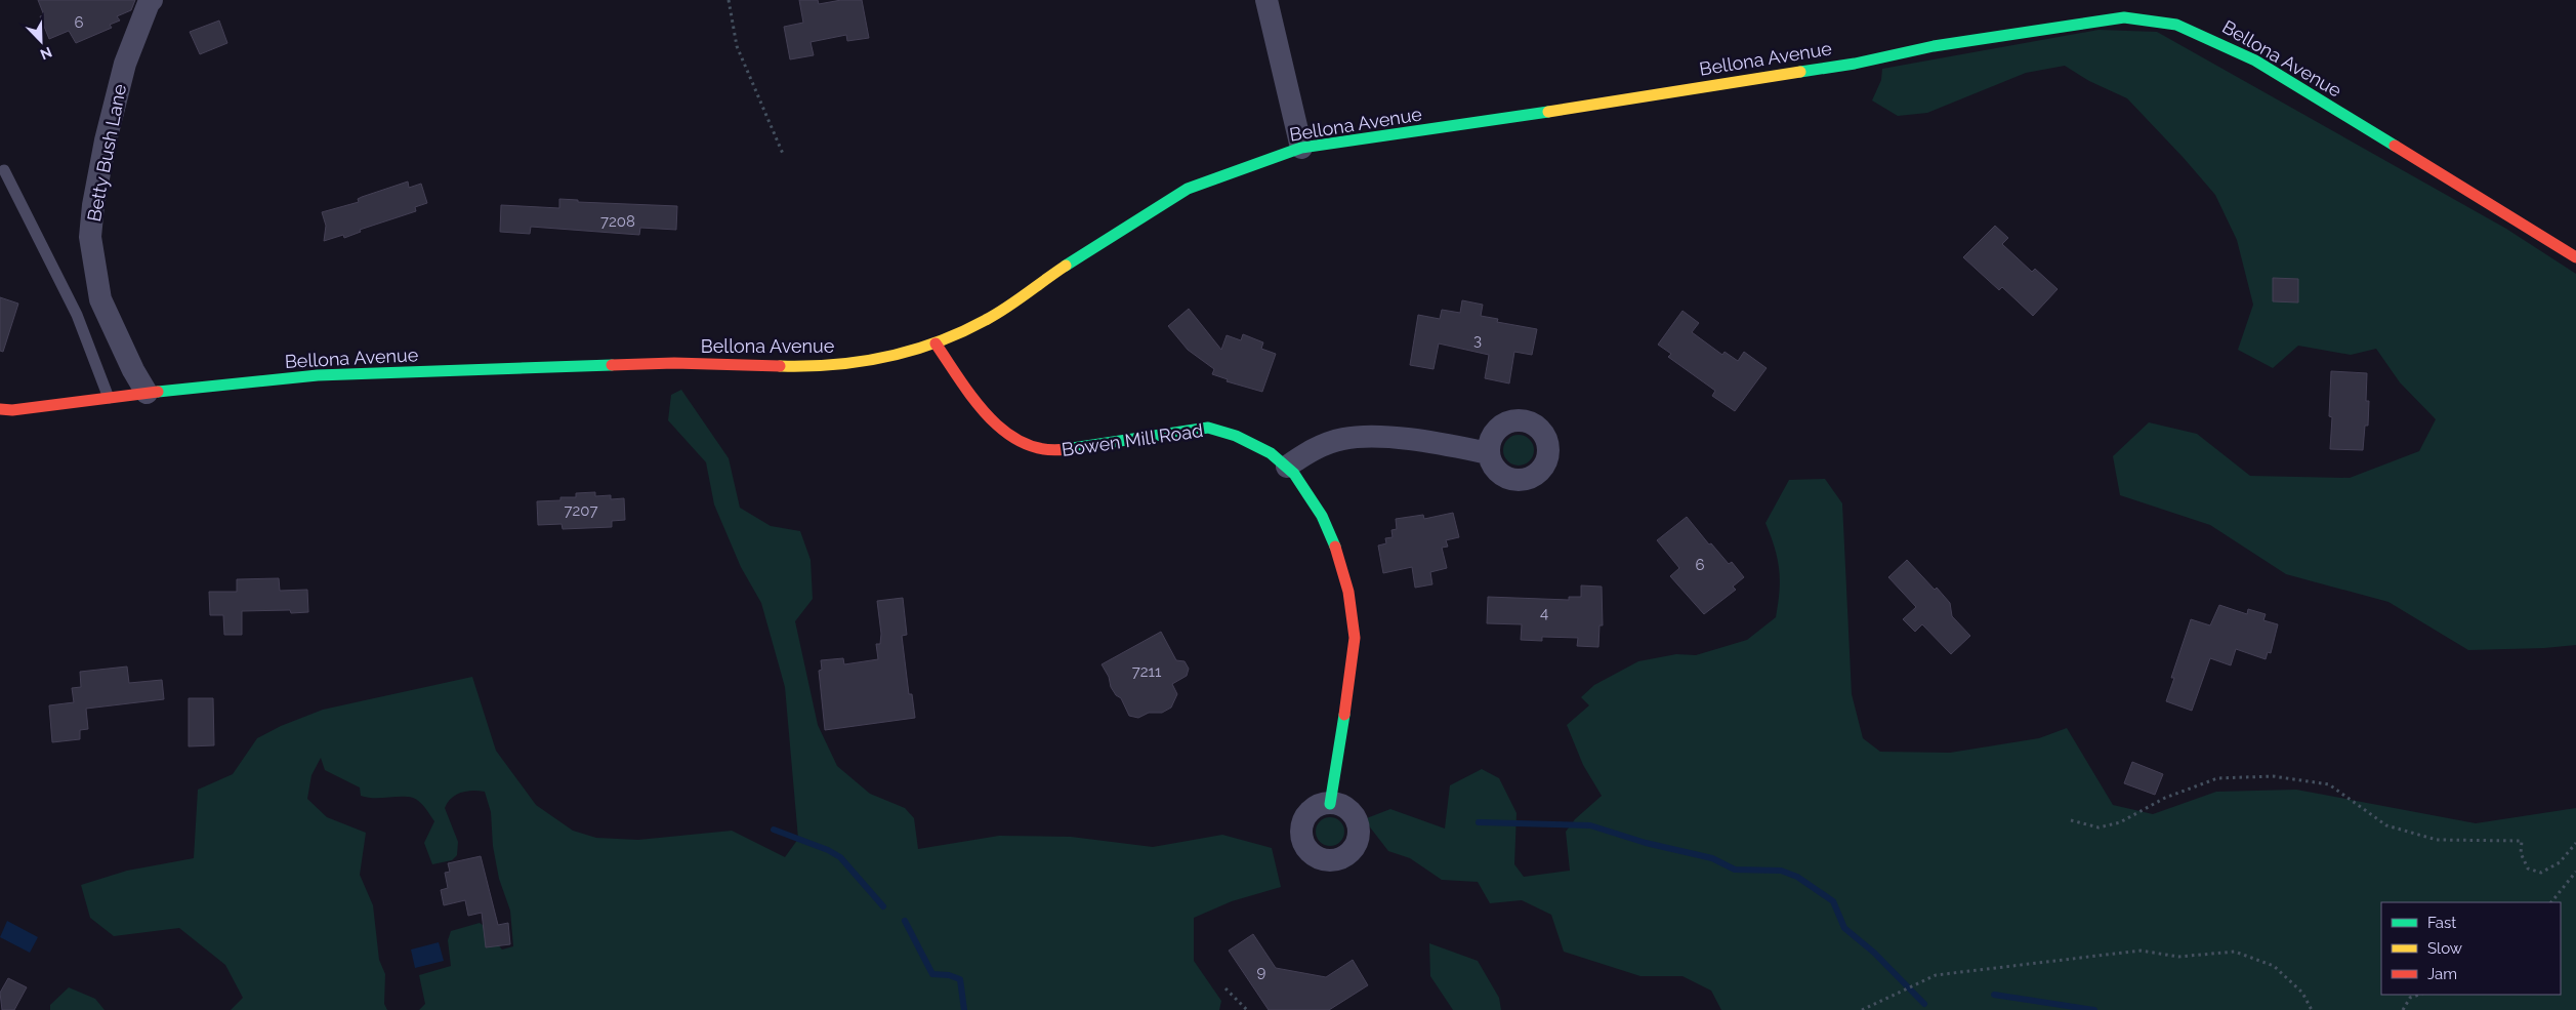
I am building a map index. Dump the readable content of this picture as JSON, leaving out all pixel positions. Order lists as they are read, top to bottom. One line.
{"streets":{"main road":["Bellona Avenue","Bowen Mill Road"],"street":["Betty Bush Lane"]},"crossings":[["Bellona Avenue","Betty Bush Lane"],["Bellona Avenue","Bowen Mill Road"]],"house_numbers":["6","7208","3","7207","6","4","7211","9"],"legend":["Fast","Slow","Jam"],"north":"bottom right"}
